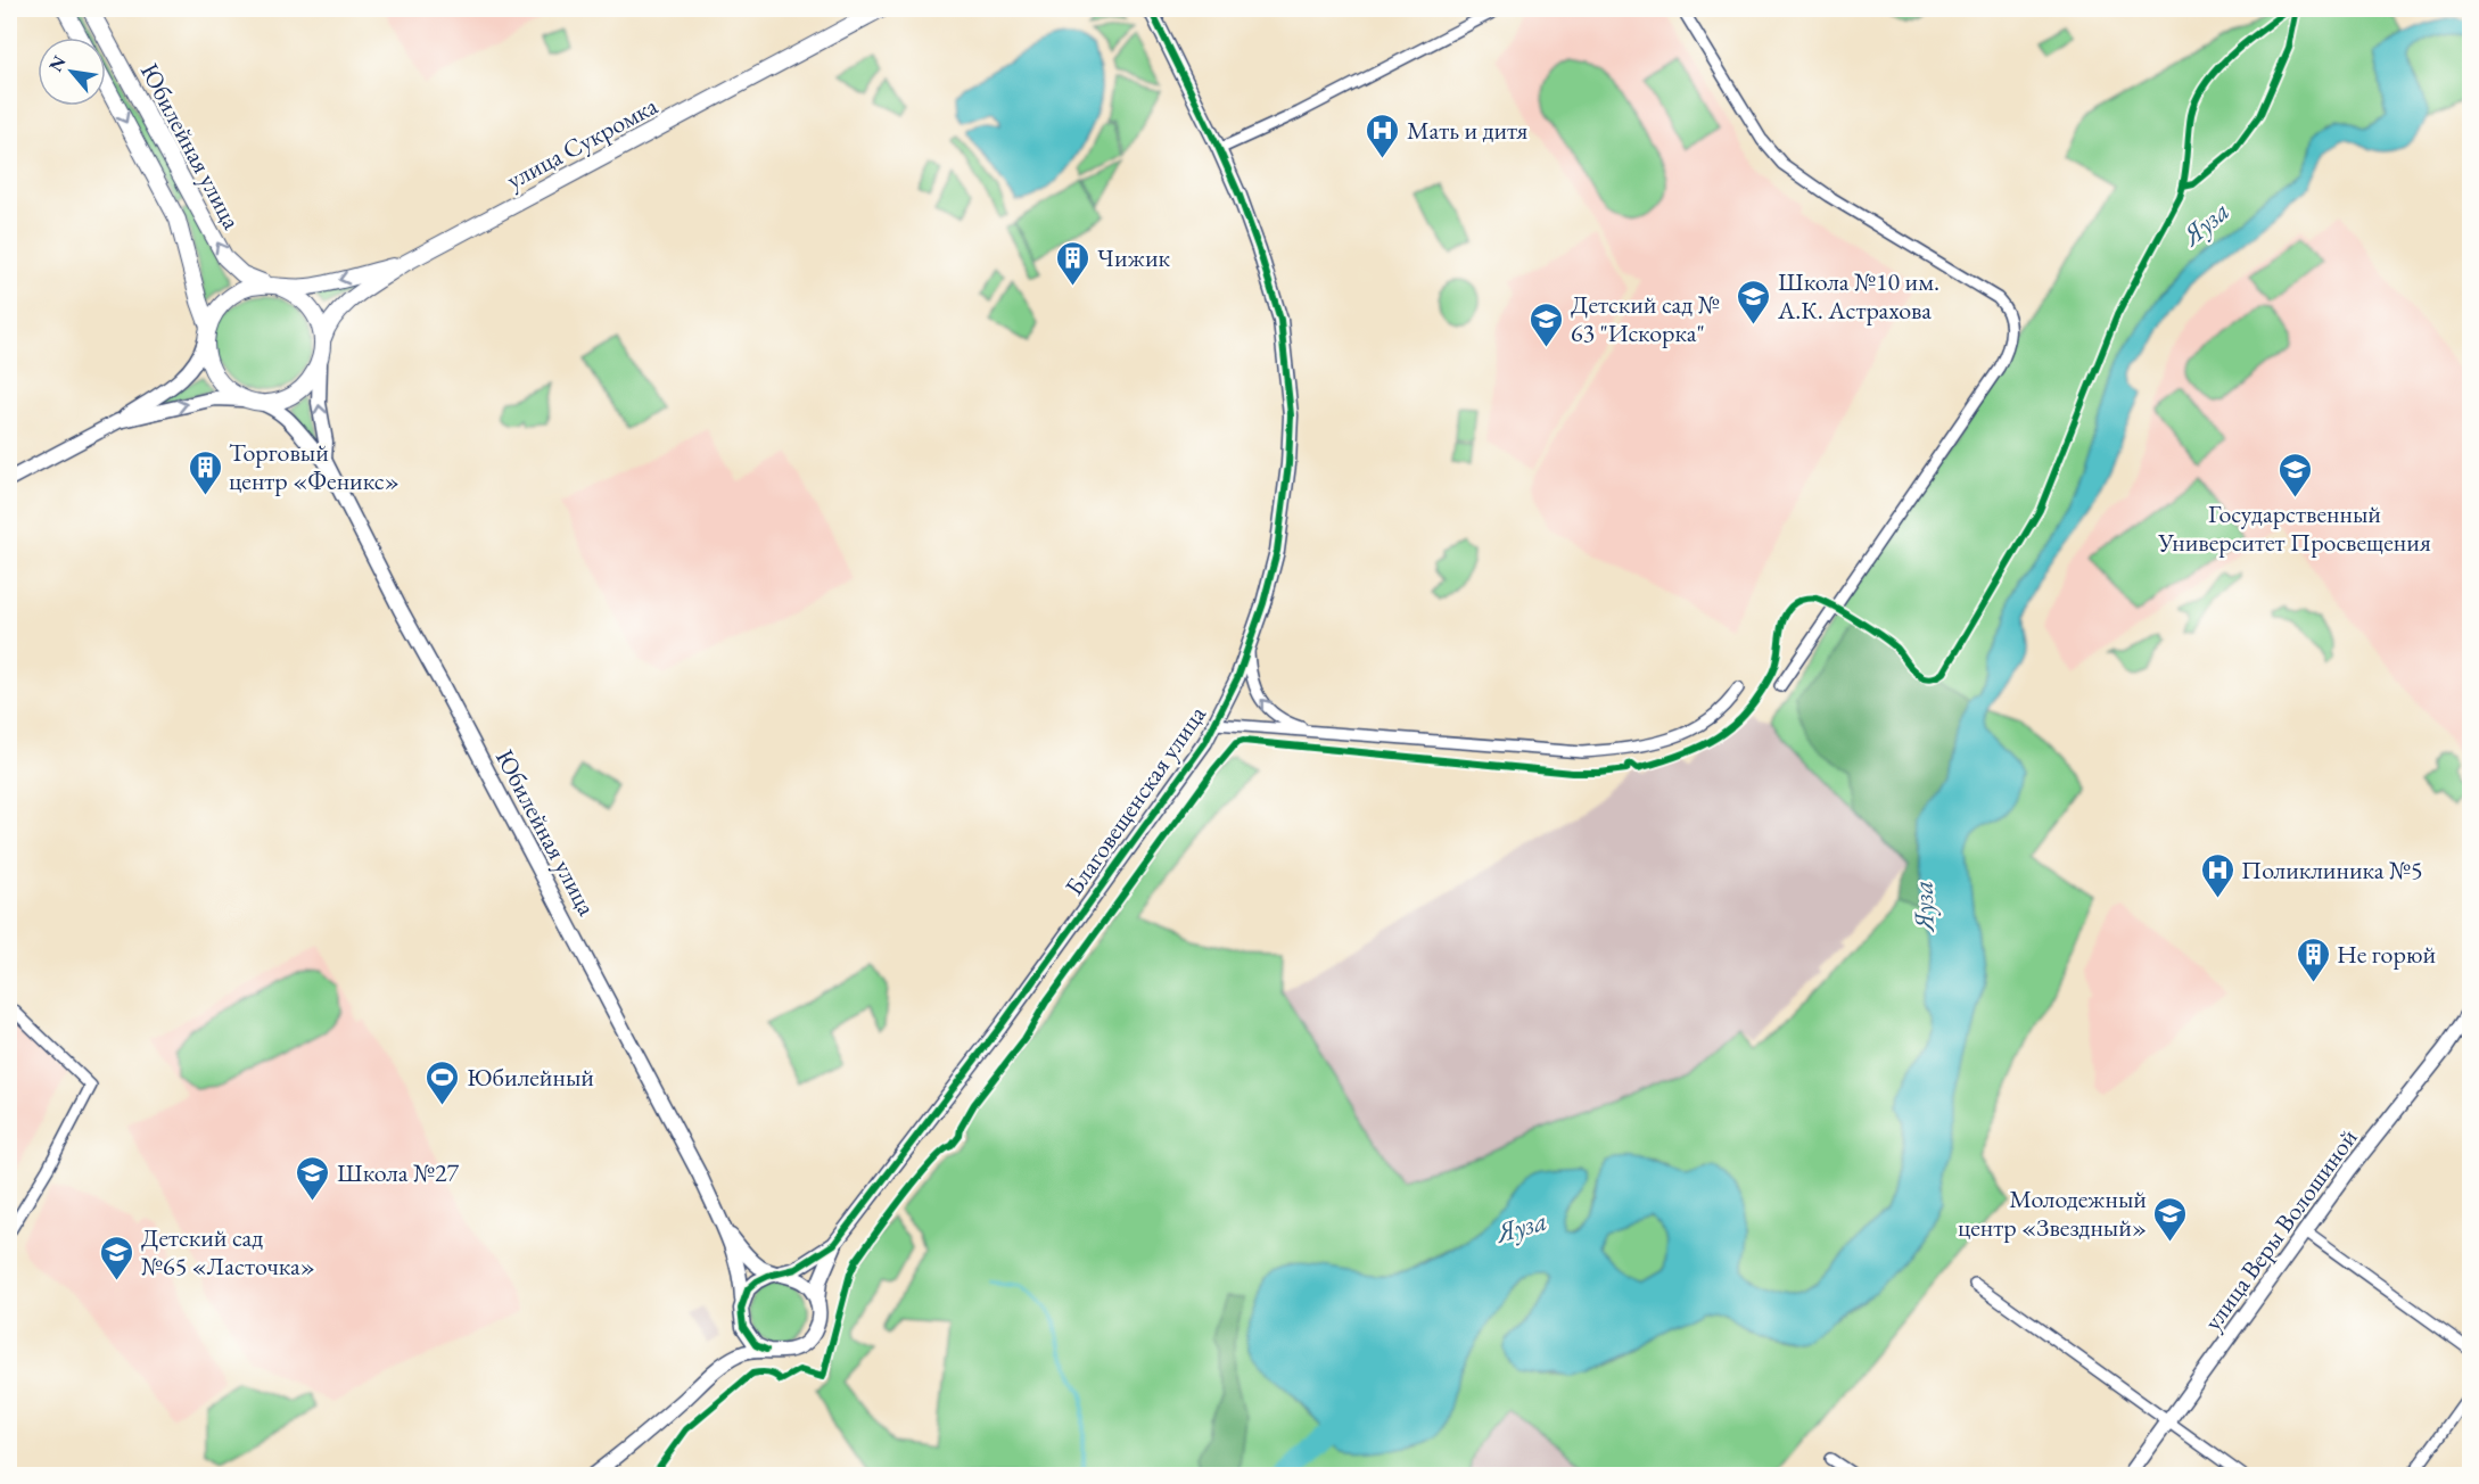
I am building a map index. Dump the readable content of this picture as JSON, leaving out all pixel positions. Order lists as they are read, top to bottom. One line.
{"streets":{"main road":["улица Сукромка","Юбилейная улица"],"street":["Благовещенская улица","улица Веры Волошиной"]},"crossings":[["улица Сукромка","Юбилейная улица"]],"water":["Яуза"],"places":{"hospital":["Мать и дитя","Поликлиника №5"],"building":["Чижик","Торговый центр «Феникс»","Не горюй"],"school or university":["Школа №10 им. А.К. Астрахова","Детский сад № 63 \"Искорка\"","Государственный Университет Просвещения","Школа №27","Молодежный центр «Звездный»","Детский сад №65 «Ласточка»"],"sports":["Юбилейный"]},"north":"top left"}
